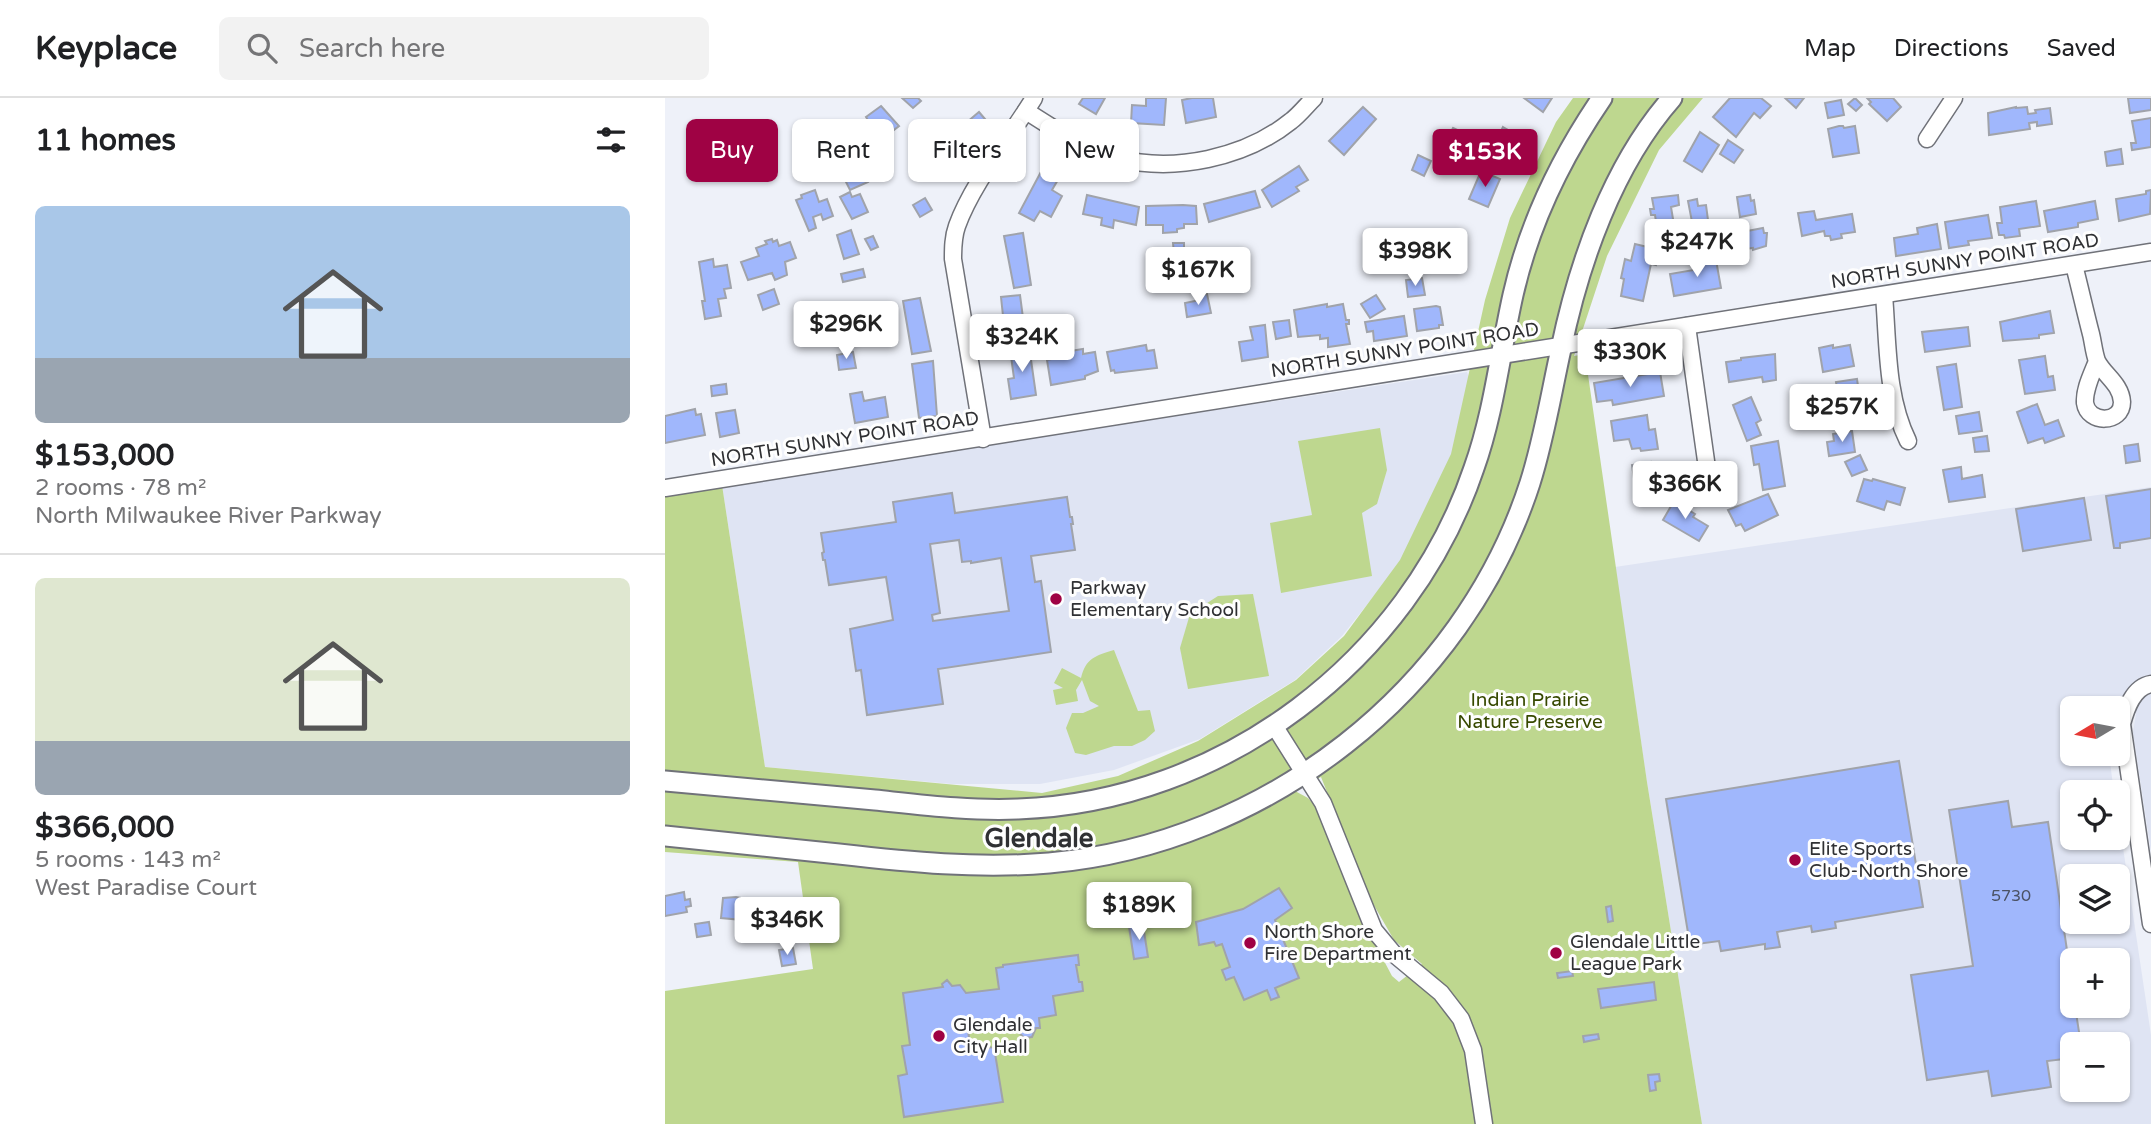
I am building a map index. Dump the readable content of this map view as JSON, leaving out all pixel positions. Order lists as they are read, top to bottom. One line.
{"streets":{"street":["NORTH SUNNY POINT ROAD"]},"districts":["Glendale"],"parks":["Indian Prairie Nature Preserve"],"places":["Parkway Elementary School","Elite Sports Club-North Shore","North Shore Fire Department","Glendale Little League Park","Glendale City Hall"],"house_numbers":["5730"],"north":"left","page":{"header":"Keyplace","search":"Search here","nav":["Map","Directions","Saved"],"heading":"11 homes","chip":["Buy","Rent","Filters","New"],"price":["$153K","$247K","$398K","$167K","$296K","$324K","$330K","$257K","$366K","$189K","$346K"],"list":[{"name":"$153,000","note":"2 rooms · 78 m² · North Milwaukee River Parkway"},{"name":"$366,000","note":"5 rooms · 143 m² · West Paradise Court"}],"map_buttons":["+","−"]}}
